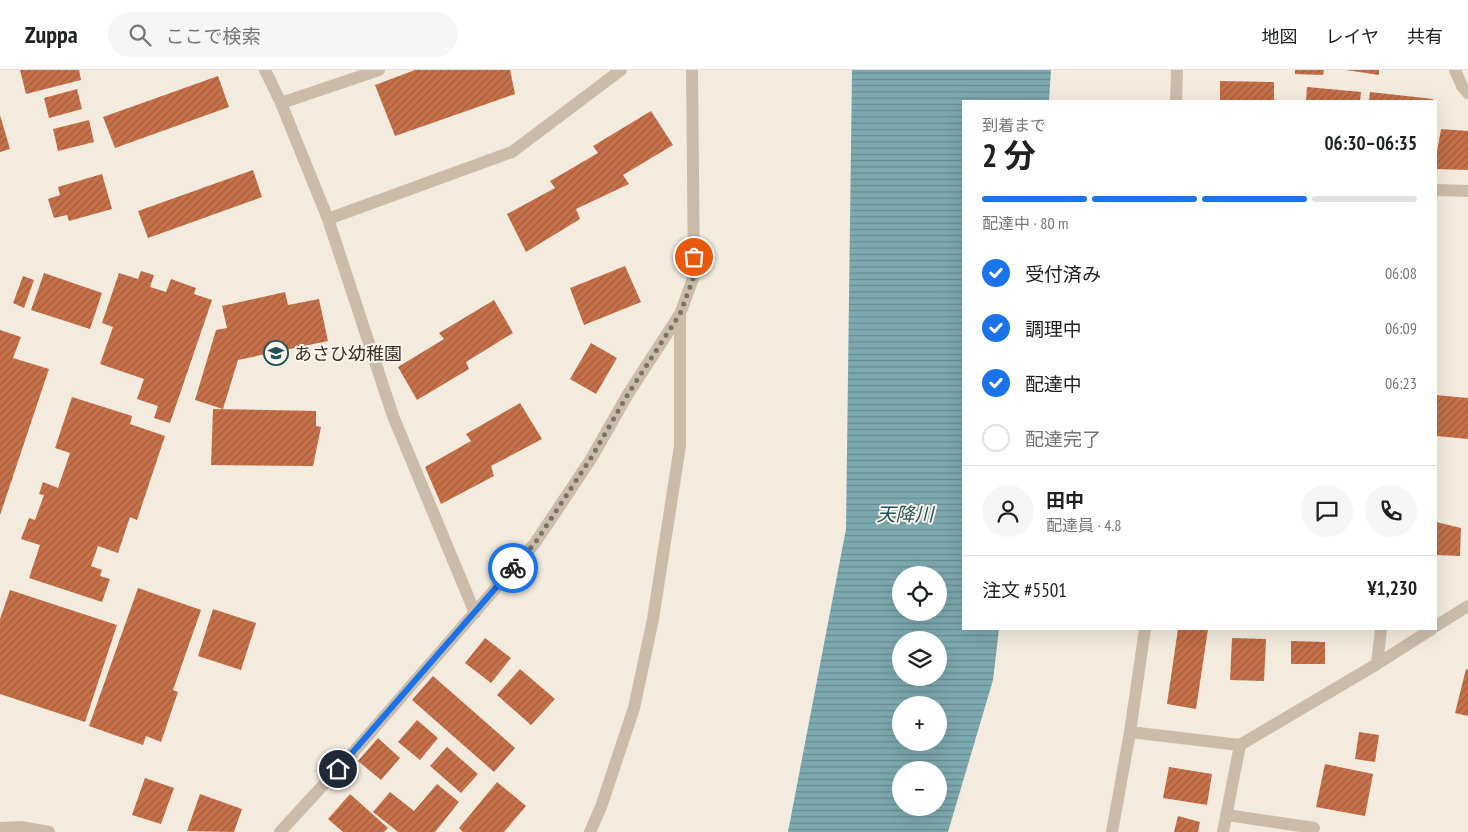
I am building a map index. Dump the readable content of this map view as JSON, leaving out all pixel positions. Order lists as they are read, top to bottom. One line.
{"water":["天降川"],"places":{"school or university":["あさひ幼稚園"]},"page":{"header":"Zuppa","search":"ここで検索","nav":["地図","レイヤ","共有"],"heading":["2 分","到着まで","06:30–06:35"],"panel":["田中","配達員 · 4.8","注文 #5501","¥1,230"],"bar":"配達中 · 80 m","list":[["受付済み","06:08"],["調理中","06:09"],["配達中","06:23"],"配達完了"],"map_buttons":["+","−"]}}
